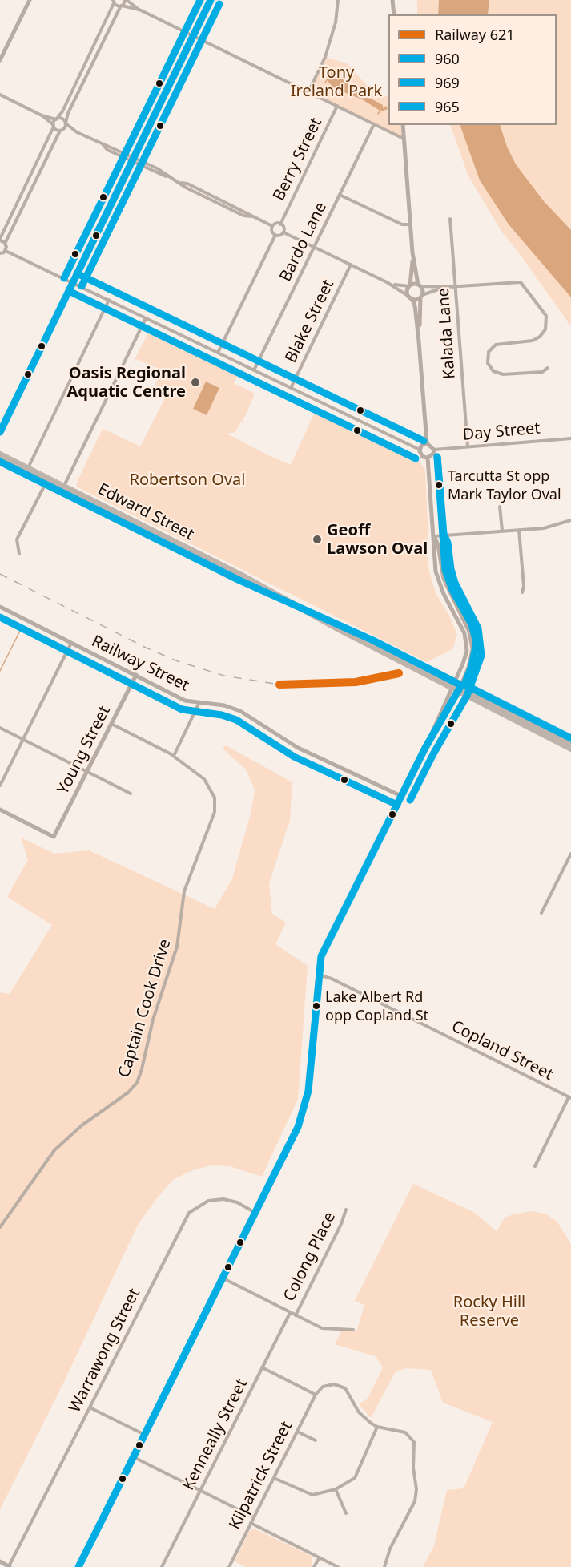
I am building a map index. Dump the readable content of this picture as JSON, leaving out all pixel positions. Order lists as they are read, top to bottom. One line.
{"streets":{"highway":["Edward Street"],"street":["Berry Street","Bardo Lane","Blake Street","Kalada Lane","Day Street","Railway Street","Young Street","Captain Cook Drive","Copland Street","Colong Place","Warrawong Street","Kenneally Street","Kilpatrick Street"]},"crossings":[["Kalada Lane","Day Street"],["Railway Street","Young Street"],["Young Street","Captain Cook Drive"]],"parks":["Tony Ireland Park","Robertson Oval","Rocky Hill Reserve"],"places":["Oasis Regional Aquatic Centre","Tarcutta St opp Mark Taylor Oval","Geoff Lawson Oval","Lake Albert Rd opp Copland St"],"lines":["transit line 960","transit line 965","transit line 969","rail line 621"],"legend":["Railway 621","960","969","965"]}
